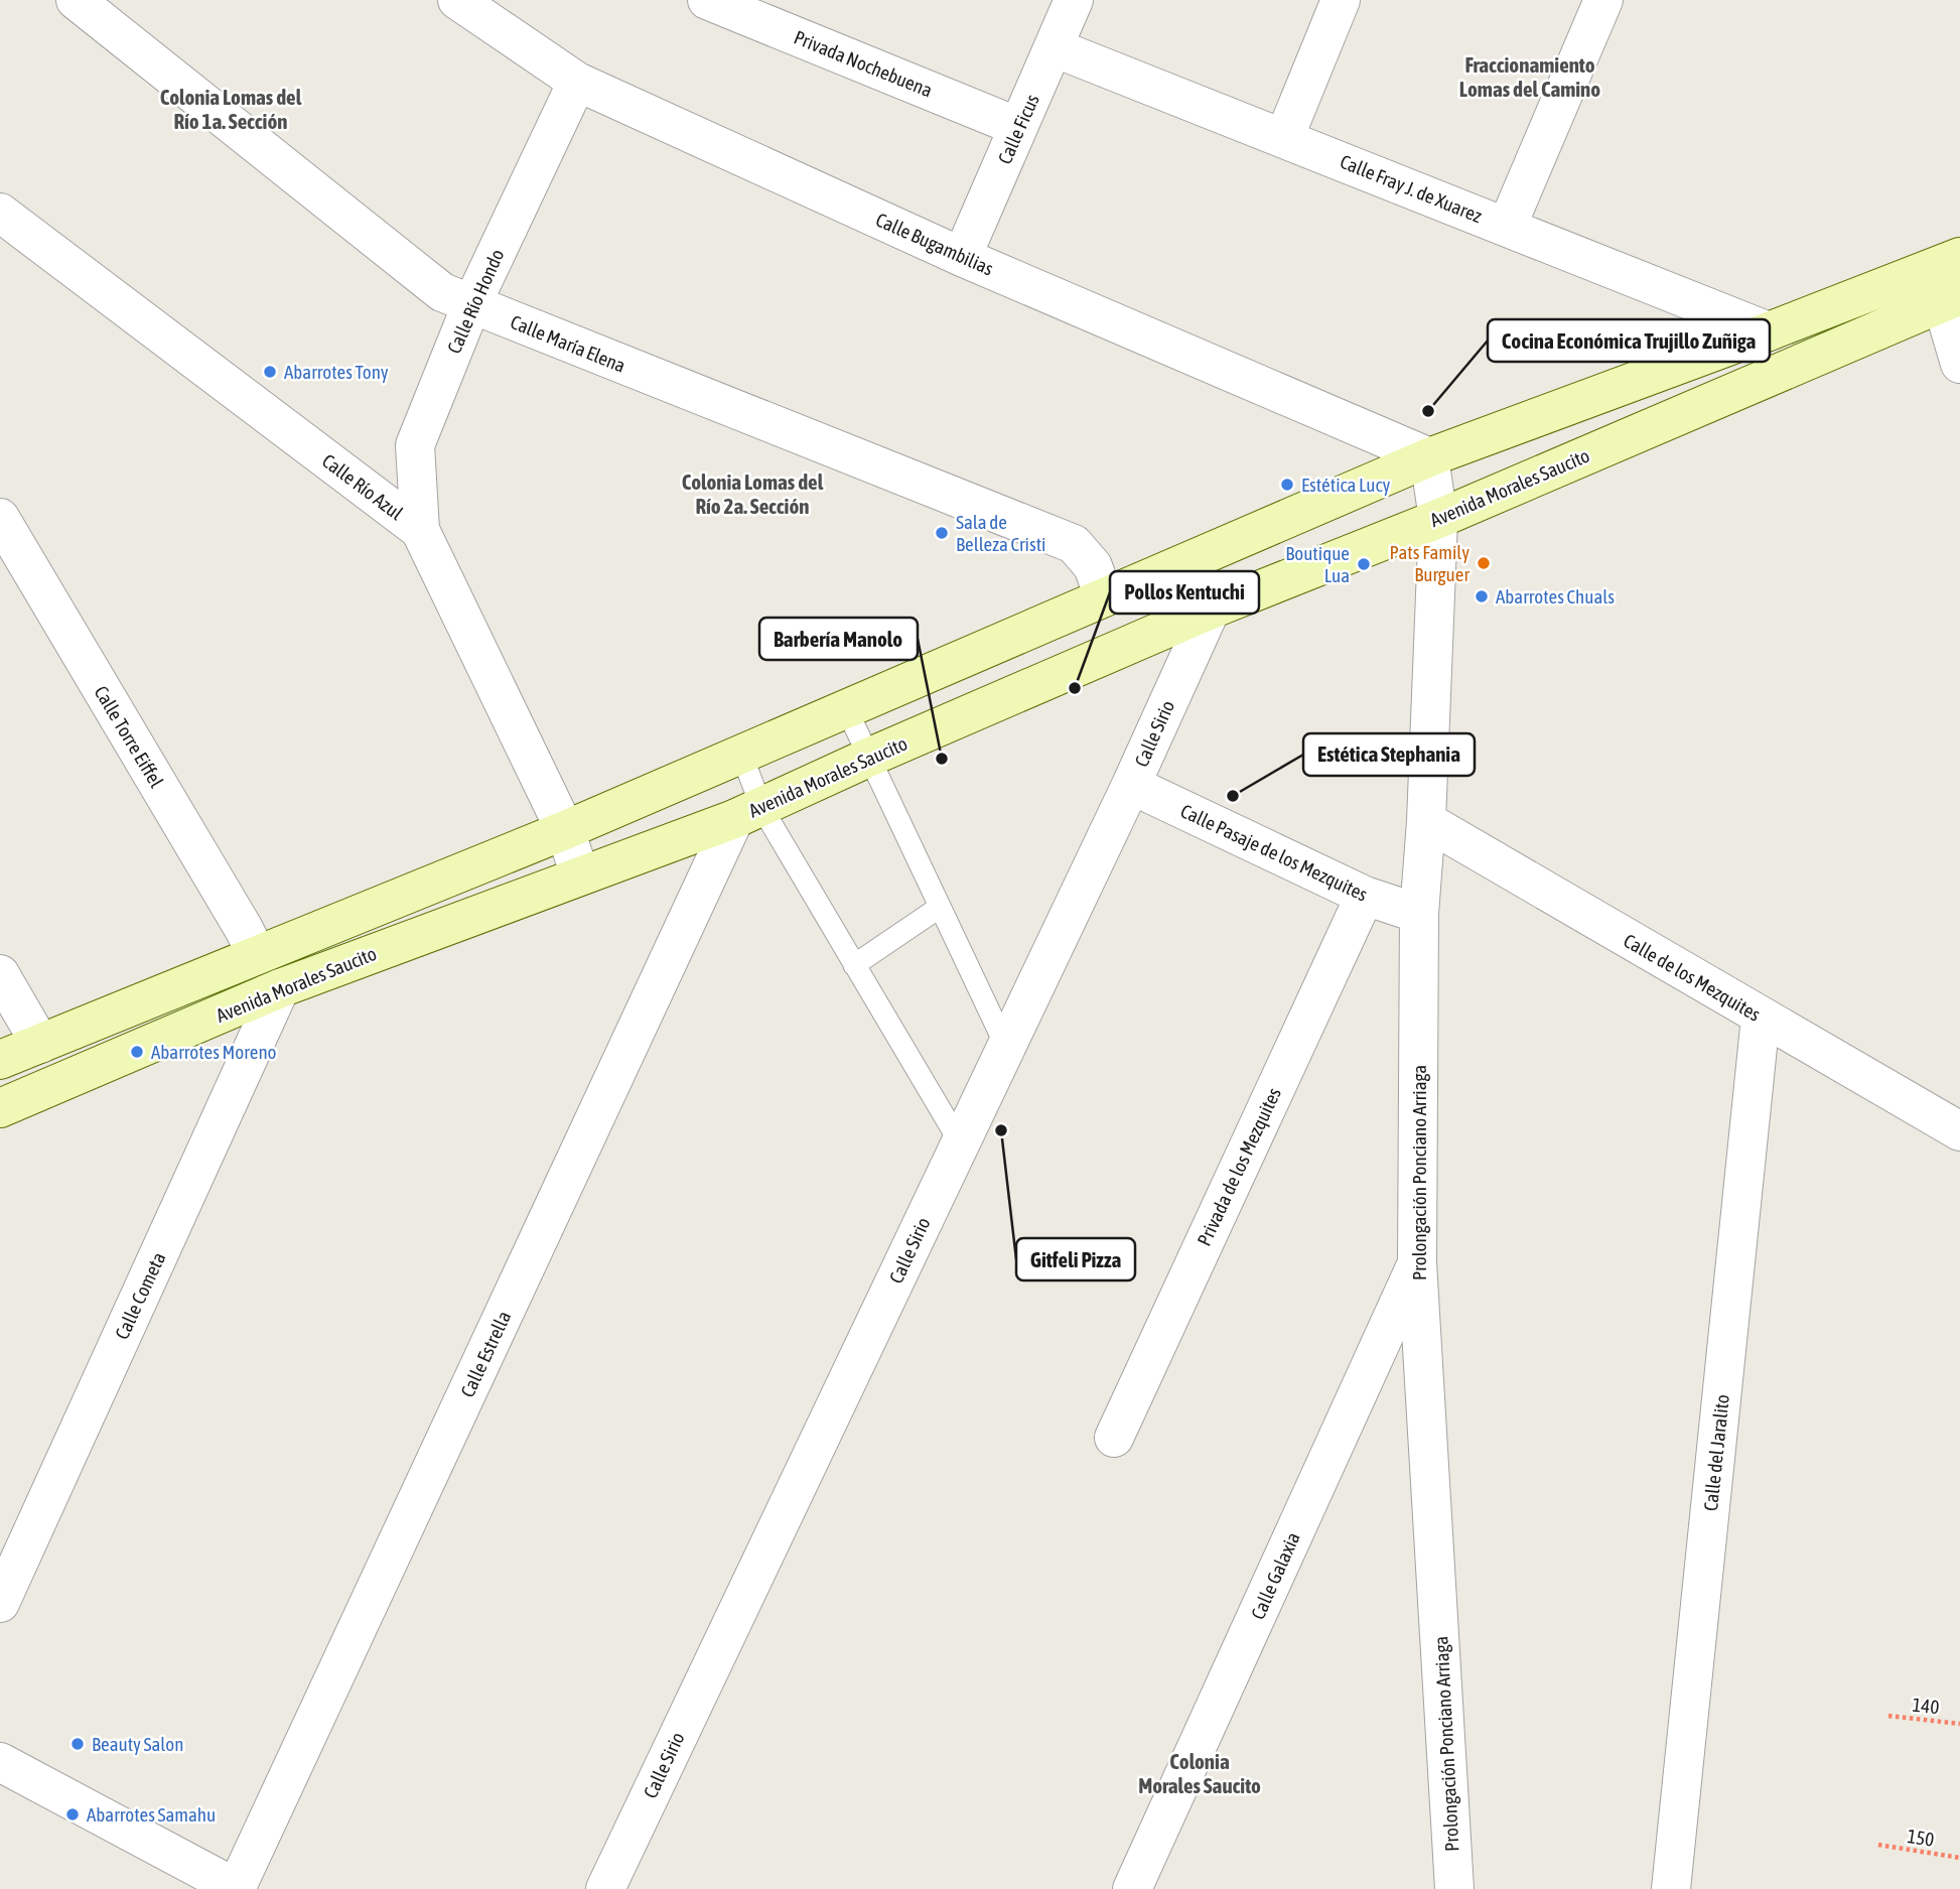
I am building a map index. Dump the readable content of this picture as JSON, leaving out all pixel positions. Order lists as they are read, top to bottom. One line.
{"streets":{"main road":["Avenida Morales Saucito"],"street":["Privada Nochebuena","Calle Ficus","Calle Fray J. de Xuarez","Calle Bugambilias","Calle Río Hondo","Calle María Elena","Calle Río Azul","Calle Sirio","Calle Torre Eiffel","Calle Pasaje de los Mezquites","Calle de los Mezquites","Privada de los Mezquites","Prolongación Ponciano Arriaga","Calle Cometa","Calle Estrella","Calle del Jaralito","Calle Galaxia"],"path":["140","150"]},"crossings":[["Privada Nochebuena","Calle Ficus"],["Calle Ficus","Calle Fray J. de Xuarez"],["Calle Ficus","Calle Bugambilias"],["Calle Bugambilias","Calle Río Hondo"],["Calle Bugambilias","Prolongación Ponciano Arriaga"],["Calle Río Hondo","Calle María Elena"],["Calle Río Hondo","Calle Río Azul"],["Calle Río Azul","Avenida Morales Saucito"],["Avenida Morales Saucito","Calle Sirio"],["Avenida Morales Saucito","Prolongación Ponciano Arriaga"],["Avenida Morales Saucito","Calle Cometa"],["Avenida Morales Saucito","Calle Estrella"],["Calle Sirio","Calle Pasaje de los Mezquites"],["Calle Pasaje de los Mezquites","Privada de los Mezquites"],["Calle Pasaje de los Mezquites","Prolongación Ponciano Arriaga"],["Calle de los Mezquites","Prolongación Ponciano Arriaga"],["Calle de los Mezquites","Calle del Jaralito"],["Prolongación Ponciano Arriaga","Calle Galaxia"]],"districts":["Fraccionamiento Lomas del Camino","Colonia Lomas del Río 1a. Sección","Colonia Lomas del Río 2a. Sección","Colonia Morales Saucito"],"places":["Abarrotes Tony","Cocina Económica Trujillo Zuñiga","Estética Lucy","Sala de Belleza Cristi","Pats Family Burguer","Boutique Lua","Abarrotes Chuals","Pollos Kentuchi","Barbería Manolo","Estética Stephania","Abarrotes Moreno","Gitfeli Pizza","Beauty Salon","Abarrotes Samahu"]}
